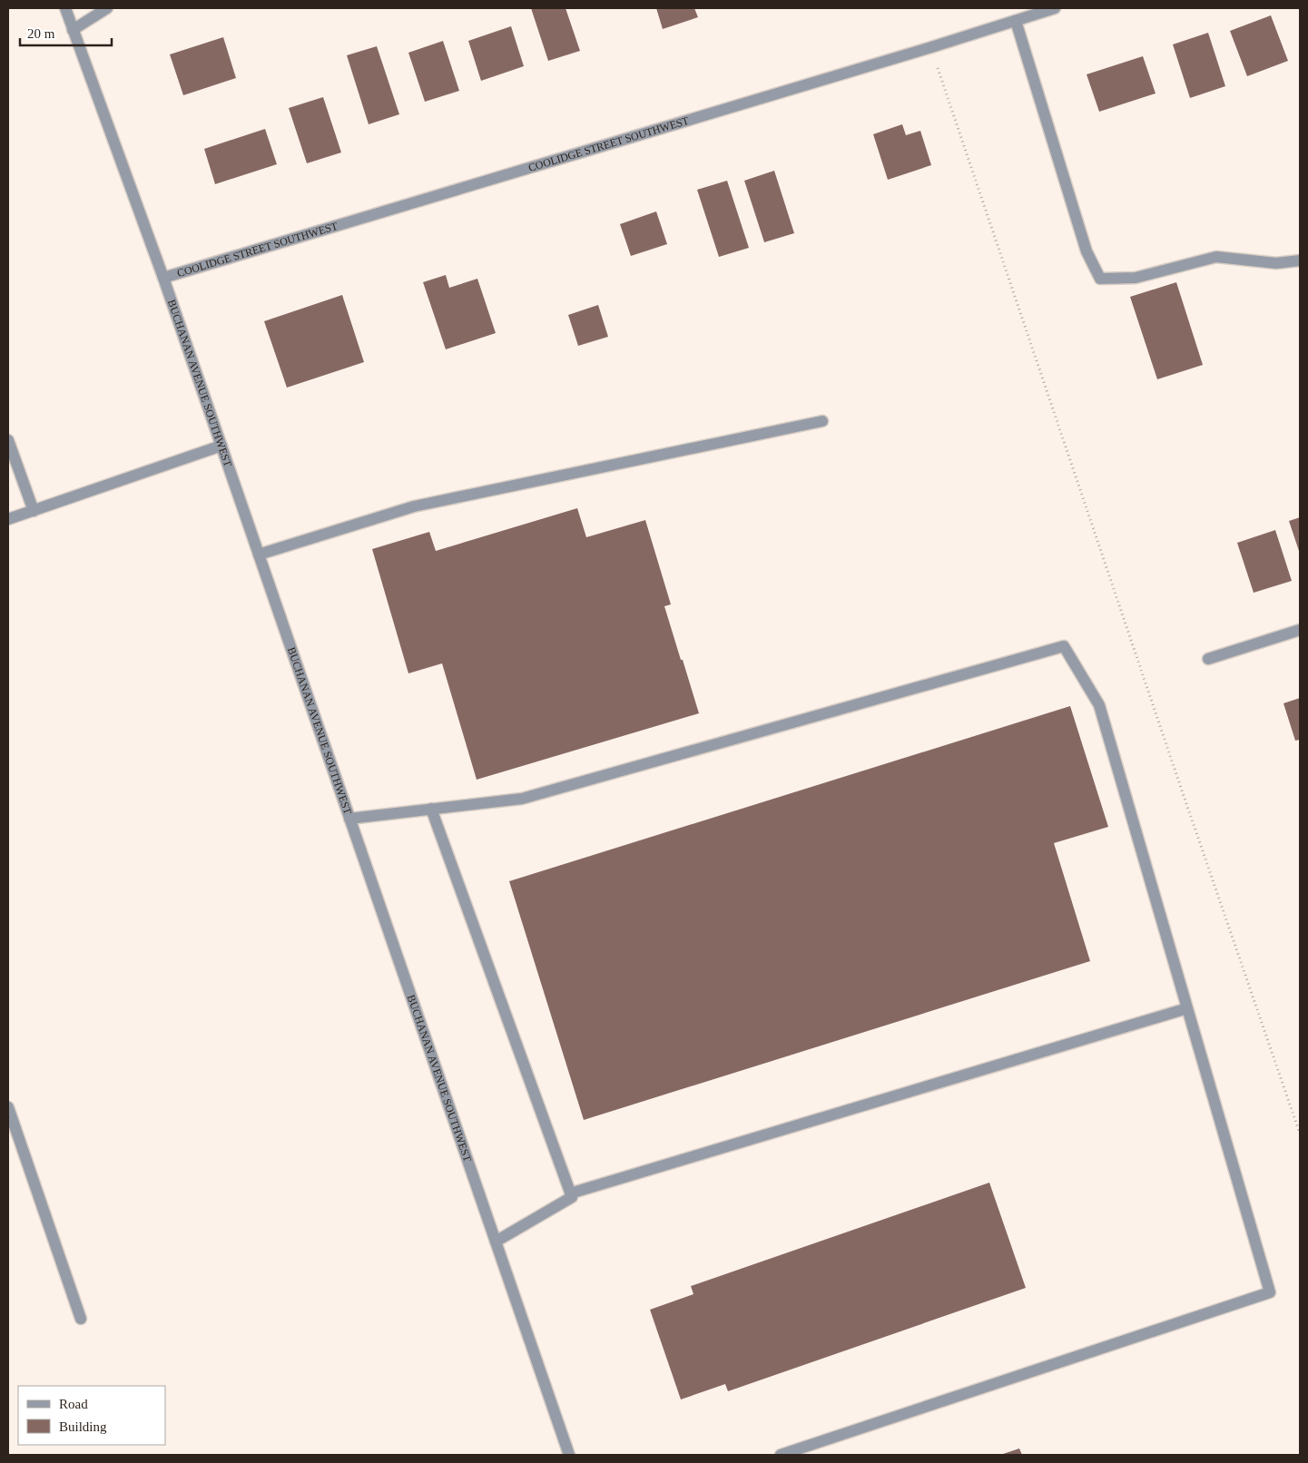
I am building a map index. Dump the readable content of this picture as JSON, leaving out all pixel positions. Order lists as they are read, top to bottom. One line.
{"streets":{"street":["COOLIDGE STREET SOUTHWEST","BUCHANAN AVENUE SOUTHWEST"]},"crossings":[["COOLIDGE STREET SOUTHWEST","BUCHANAN AVENUE SOUTHWEST"]],"legend":["Road","Building"],"scale_bar":"20 m"}
